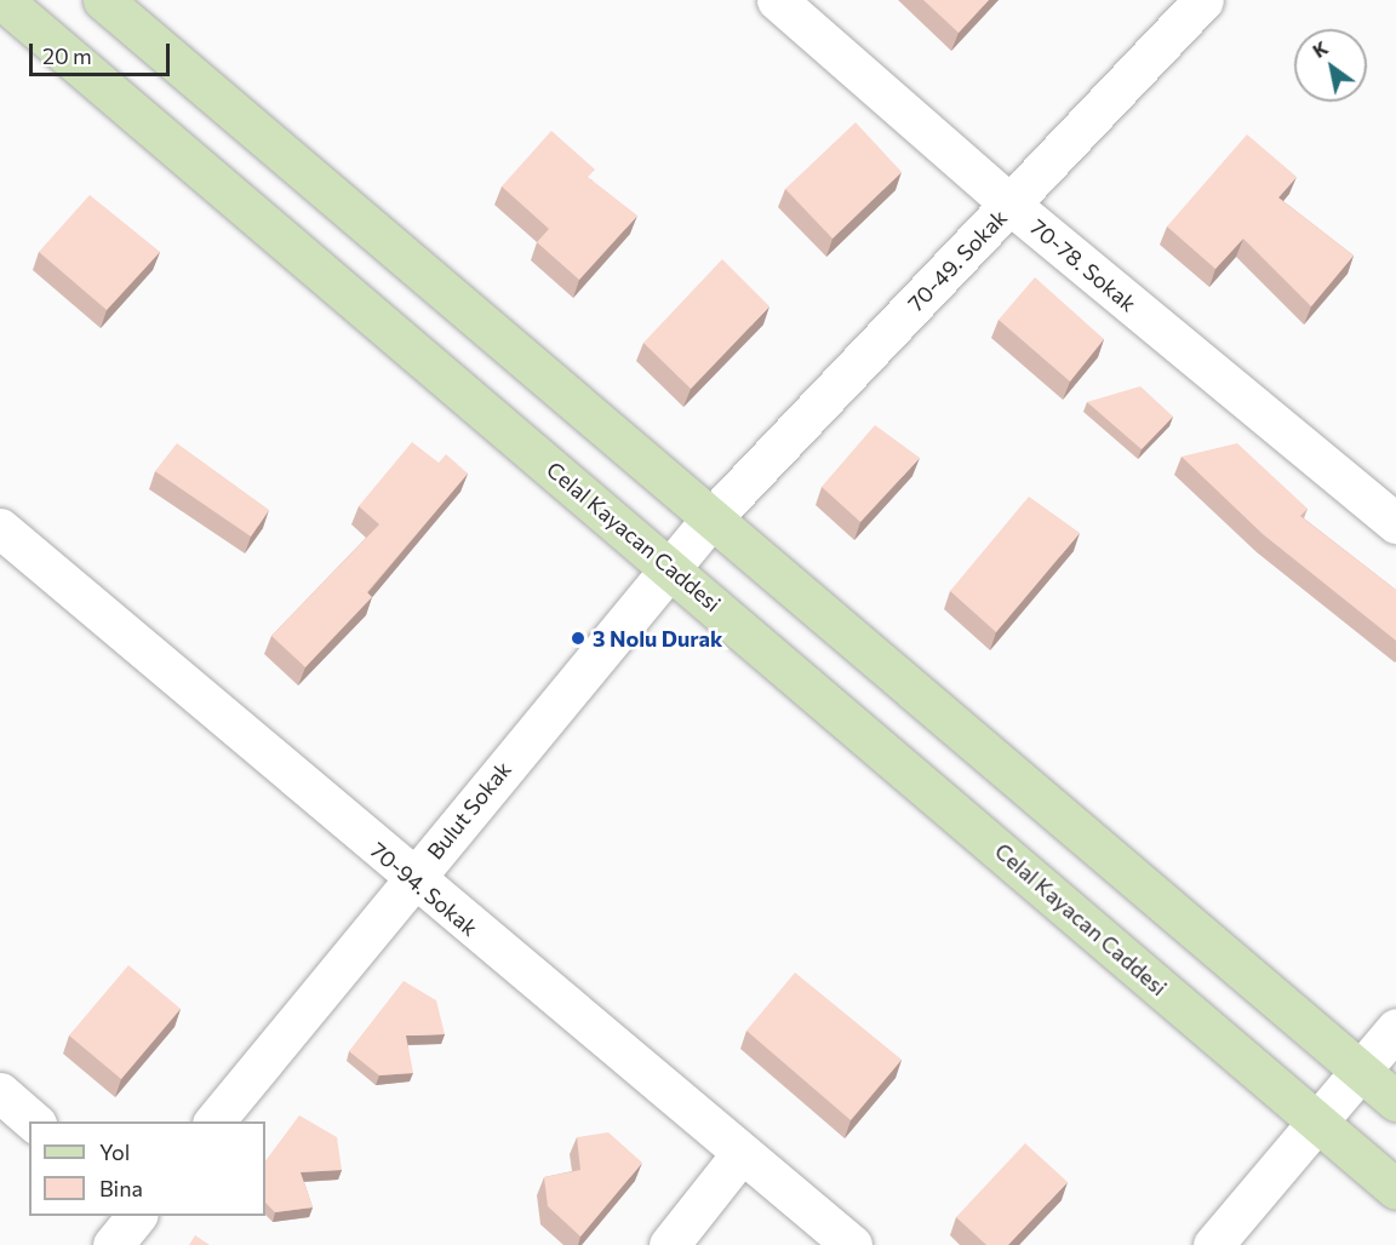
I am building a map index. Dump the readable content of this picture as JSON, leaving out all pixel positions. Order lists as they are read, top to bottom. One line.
{"streets":{"street":["70-49. Sokak","70-78. Sokak","Celal Kayacan Caddesi","Bulut Sokak","70-94. Sokak"]},"crossings":[["70-49. Sokak","70-78. Sokak"],["70-49. Sokak","Celal Kayacan Caddesi"],["70-49. Sokak","Bulut Sokak"],["Celal Kayacan Caddesi","Bulut Sokak"],["Bulut Sokak","70-94. Sokak"]],"places":["3 Nolu Durak"],"legend":["Yol","Bina"],"scale_bar":"20 m","north":"top left"}
